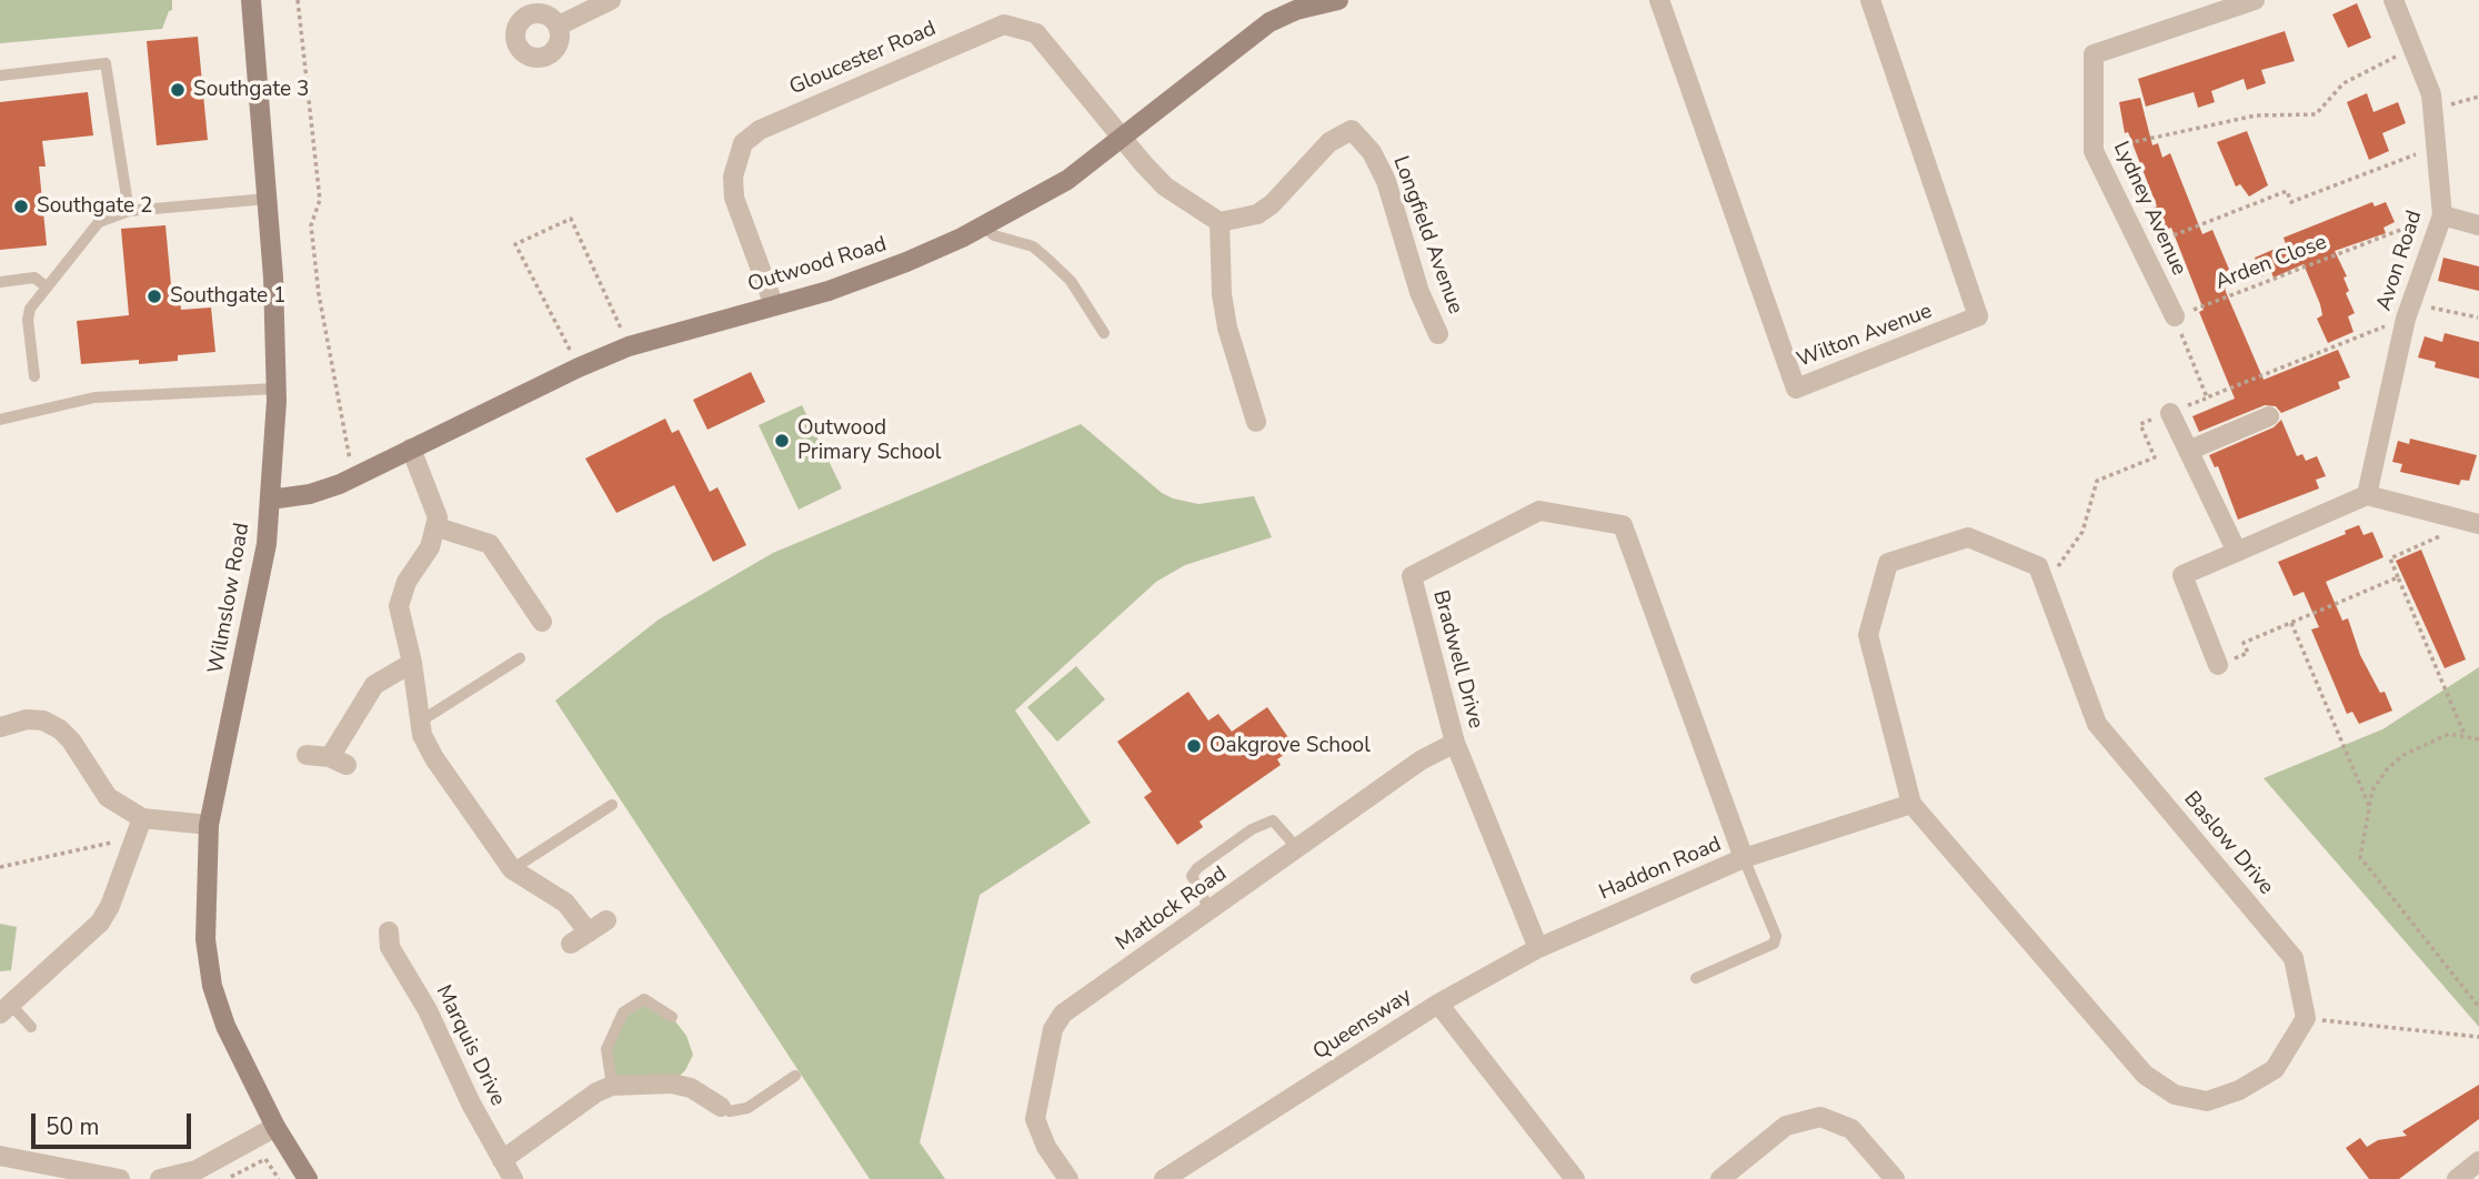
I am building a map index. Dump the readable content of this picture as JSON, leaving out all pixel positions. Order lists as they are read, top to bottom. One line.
{"streets":{"main road":["Outwood Road","Wilmslow Road"],"street":["Gloucester Road","Lydney Avenue","Longfield Avenue","Avon Road","Wilton Avenue","Bradwell Drive","Baslow Drive","Haddon Road","Matlock Road","Queensway","Marquis Drive"],"path":["Arden Close"]},"crossings":[["Gloucester Road","Outwood Road"],["Lydney Avenue","Arden Close"],["Avon Road","Arden Close"],["Outwood Road","Wilmslow Road"],["Bradwell Drive","Haddon Road"],["Bradwell Drive","Matlock Road"],["Baslow Drive","Haddon Road"],["Haddon Road","Queensway"]],"places":["Southgate 3","Southgate 2","Southgate 1","Outwood Primary School","Oakgrove School"],"scale_bar":"50 m"}
